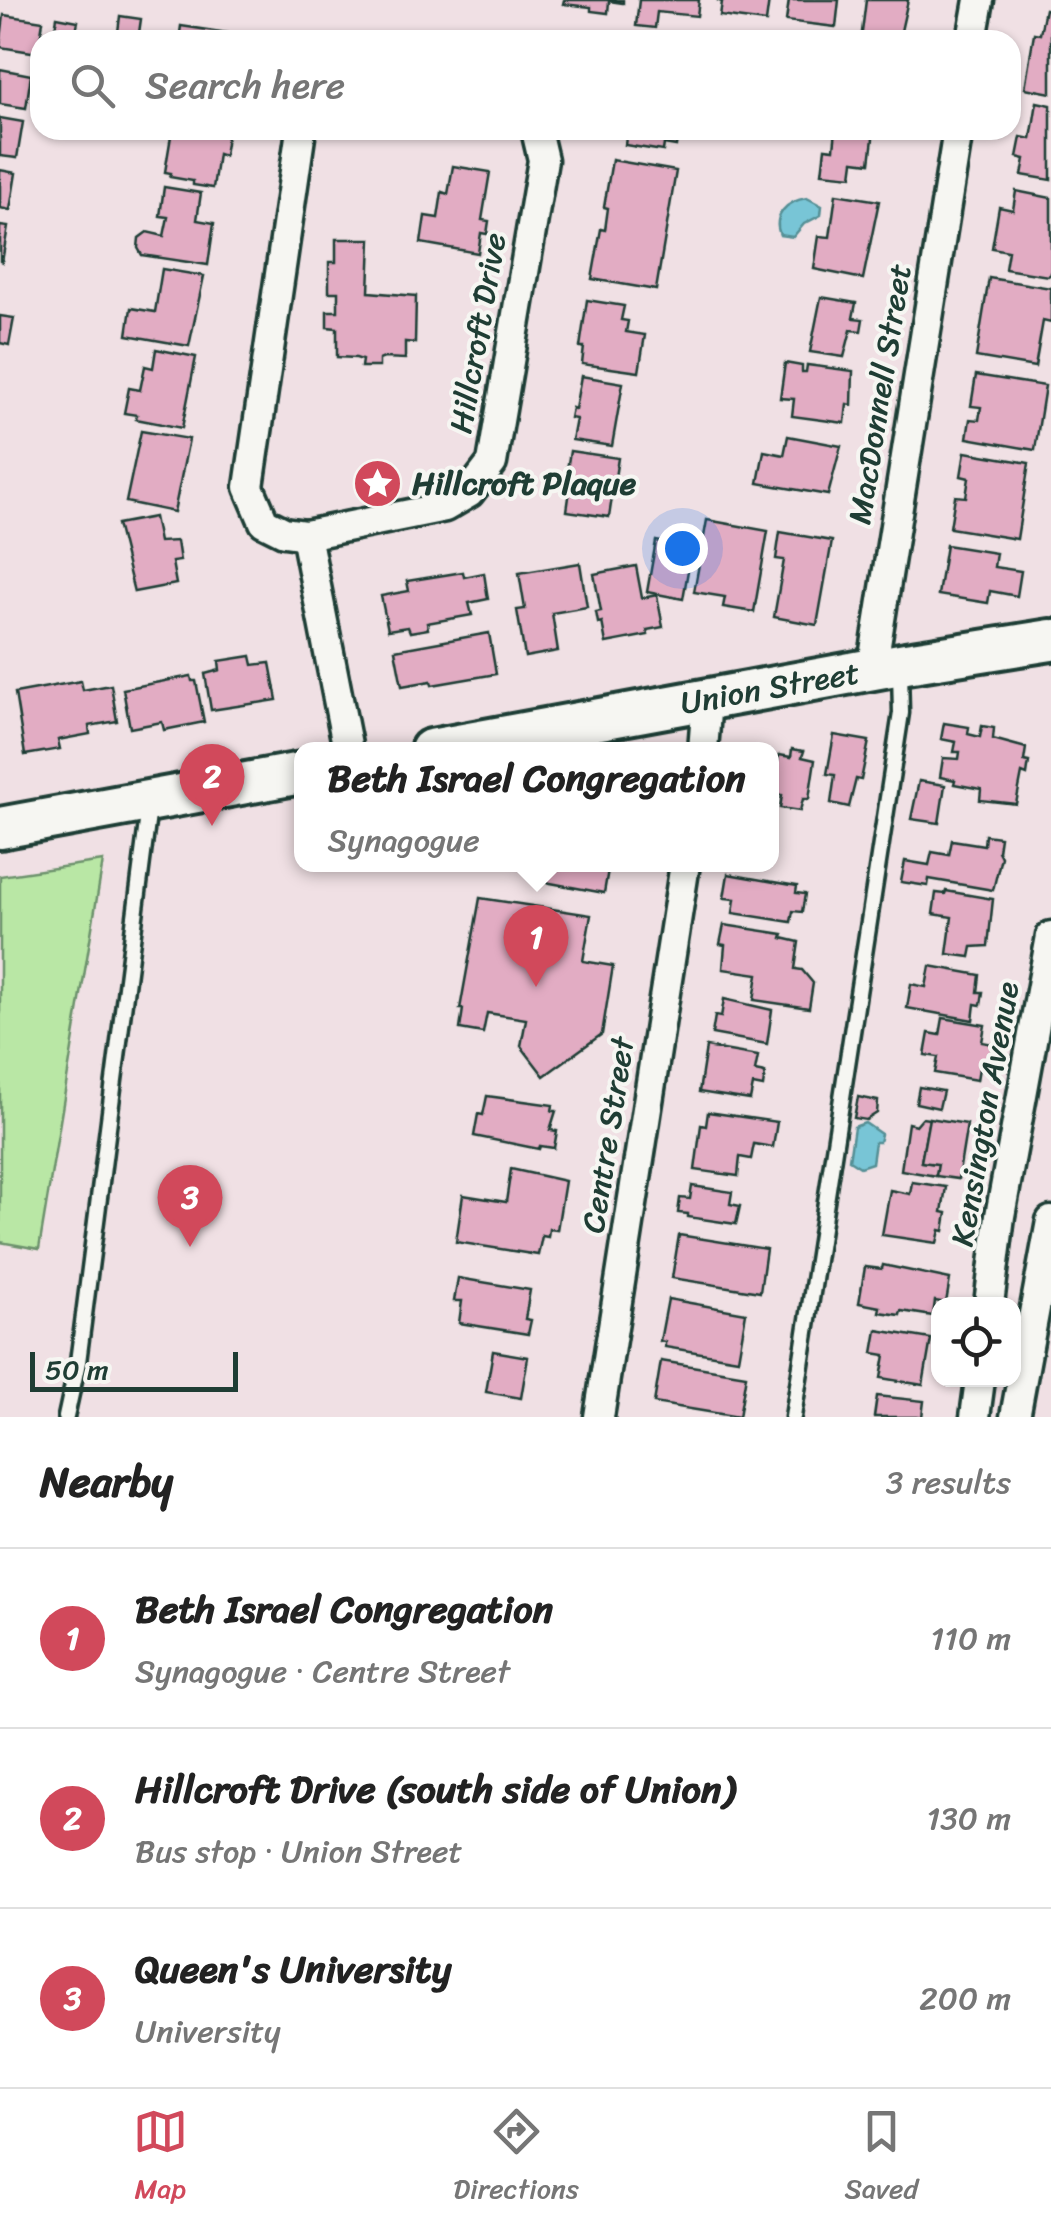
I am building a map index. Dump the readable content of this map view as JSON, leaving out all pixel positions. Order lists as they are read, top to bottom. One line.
{"streets":{"main road":["Union Street"],"street":["Hillcroft Drive","MacDonnell Street","Kensington Avenue","Centre Street"]},"crossings":[["MacDonnell Street","Union Street"]],"places":{"place":["Hillcroft Plaque"]},"scale_bar":"50 m","page":{"search":"Search here","popup":["Beth Israel Congregation","Synagogue"],"pins":["2","1","3"],"scale":"50 m","heading":["Nearby","3 results"],"list":[{"mark":"1","name":"Beth Israel Congregation","note":"Synagogue · Centre Street","value":"110 m"},{"mark":"2","name":"Hillcroft Drive (south side of Union)","note":"Bus stop · Union Street","value":"130 m"},{"mark":"3","name":"Queen's University","note":"University","value":"200 m"}],"nav":["Map","Directions","Saved"]}}
